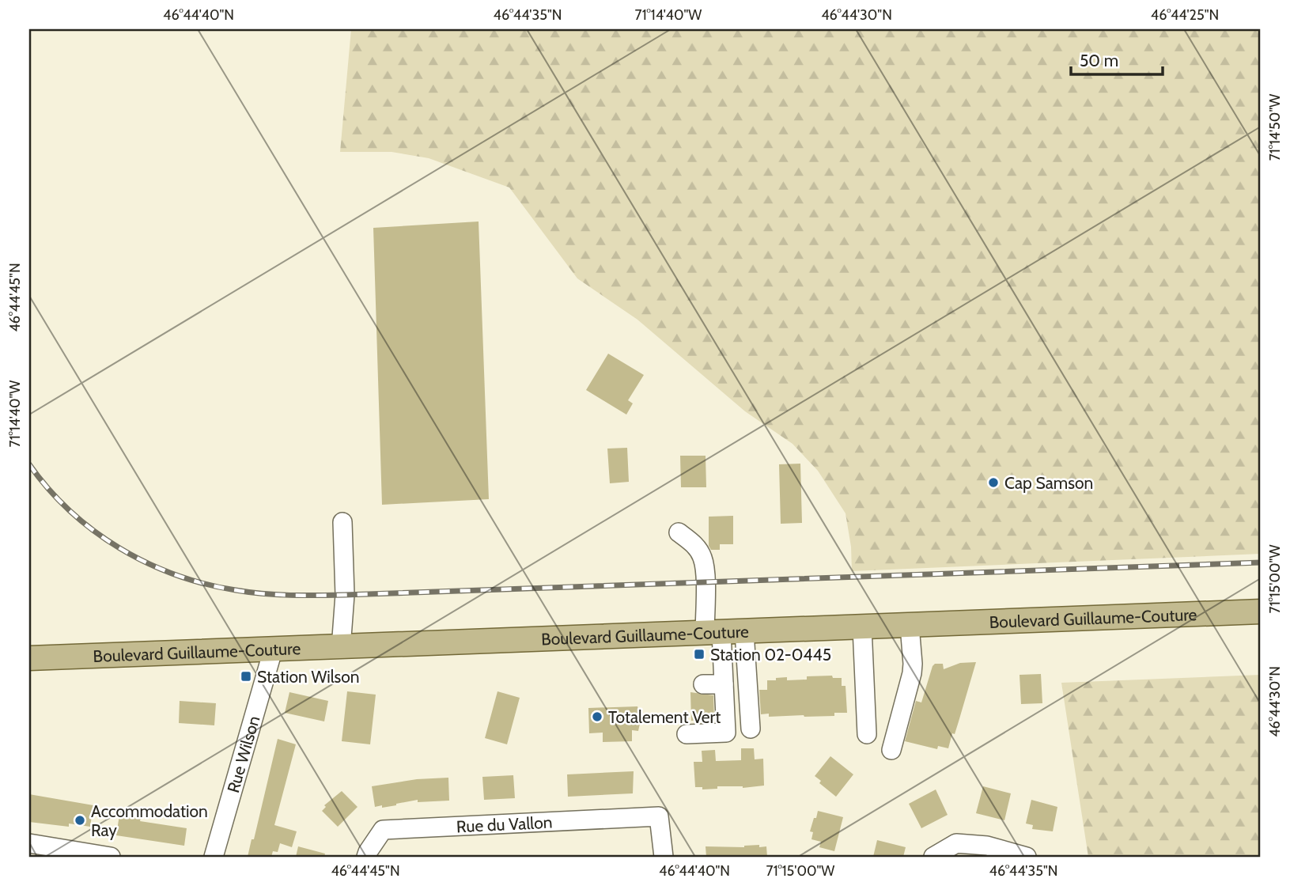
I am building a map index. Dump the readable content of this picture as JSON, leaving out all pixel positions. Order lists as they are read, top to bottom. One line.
{"streets":{"main road":["Boulevard Guillaume-Couture"],"street":["Rue Wilson","Rue du Vallon"]},"crossings":[["Boulevard Guillaume-Couture","Rue Wilson"]],"places":{"other":["Cap Samson","Totalement Vert","Accommodation Ray"],"transit":["Station 02-0445","Station Wilson"]},"scale_bar":"50 m","coordinates":["46°44'40\"N","46°44'35\"N","71°14'40\"W","46°44'30\"N","46°44'25\"N","71°14'50\"W","46°44'45\"N","71°15'00\"W"]}
